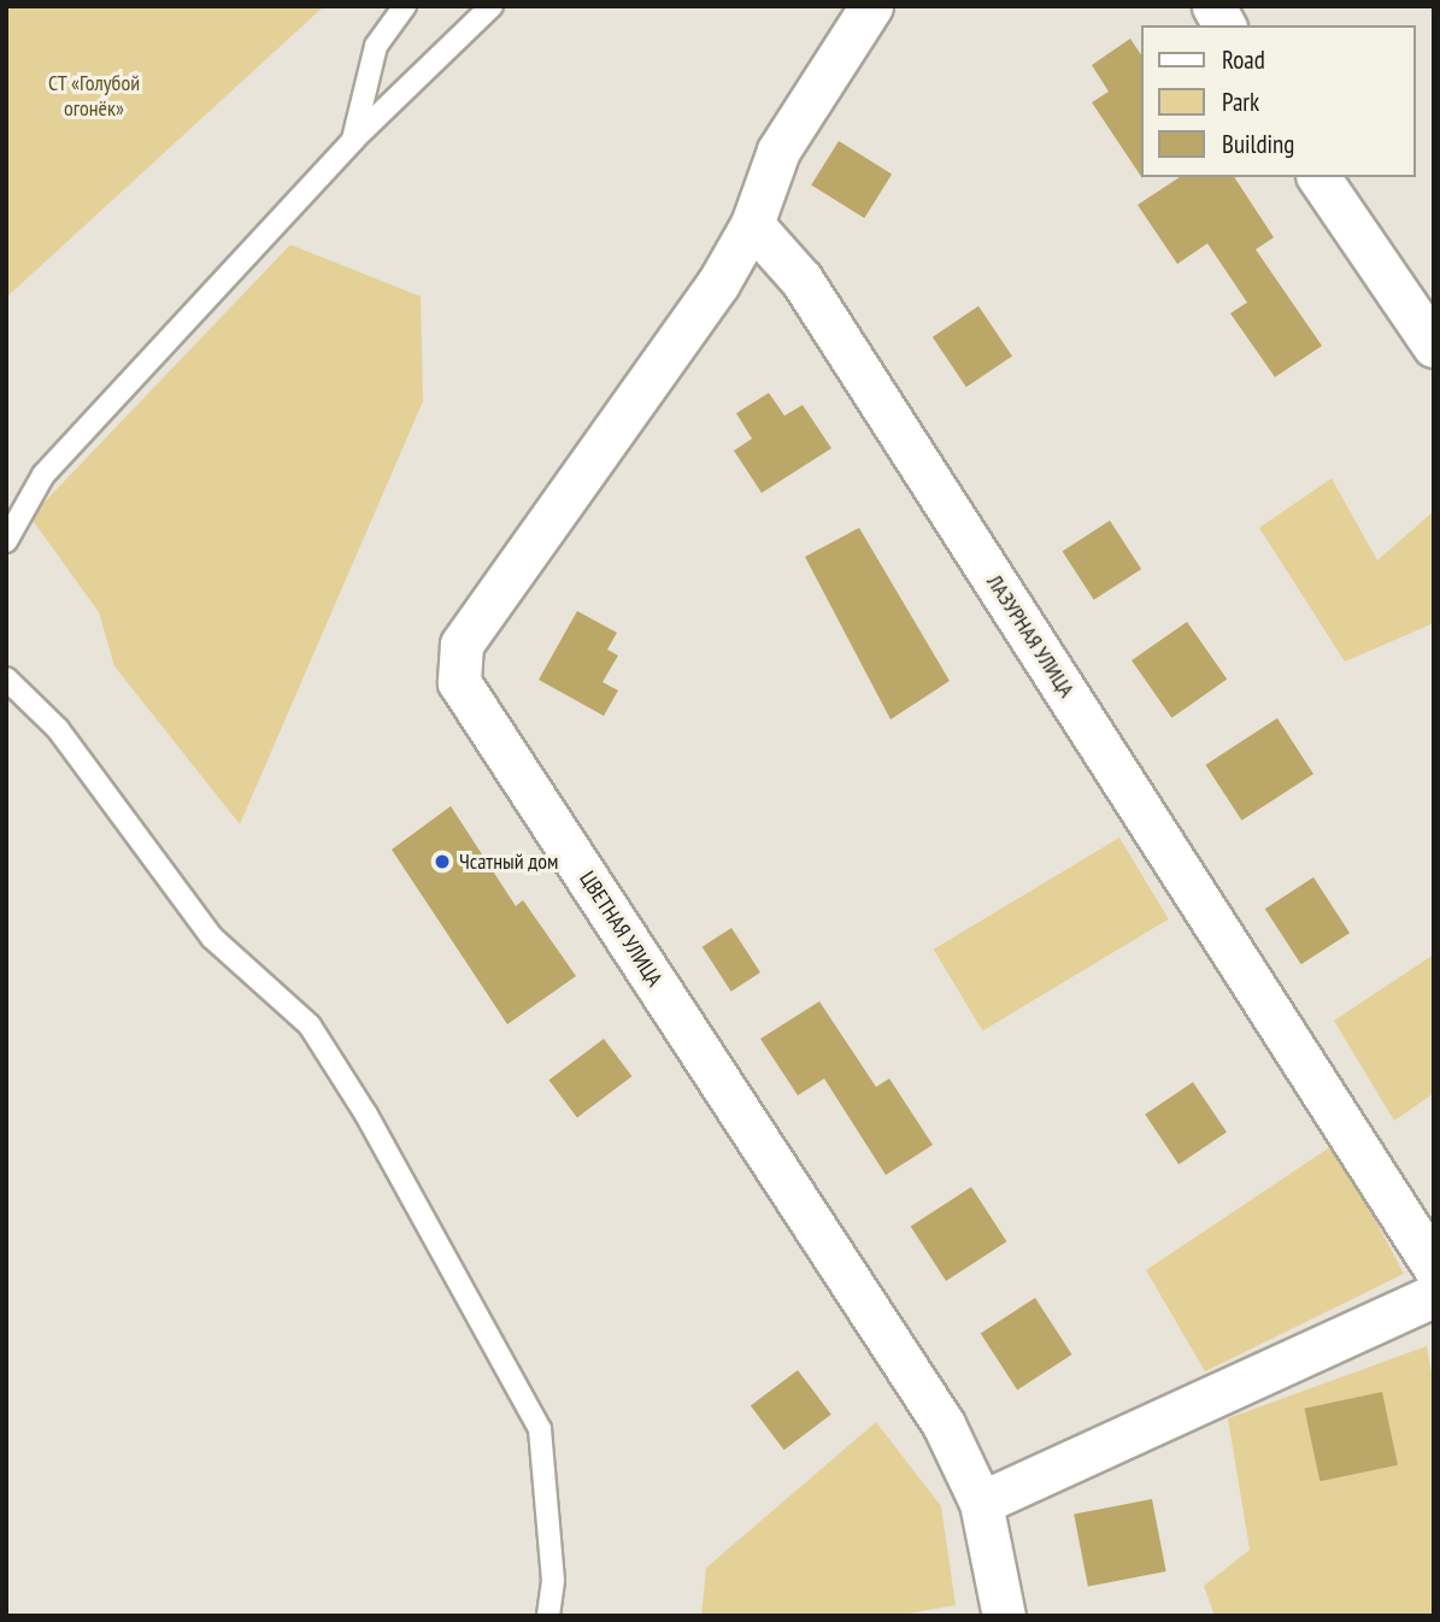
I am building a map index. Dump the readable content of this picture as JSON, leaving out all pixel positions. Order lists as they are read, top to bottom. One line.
{"streets":{"street":["ЛАЗУРНАЯ УЛИЦА","ЦВЕТНАЯ УЛИЦА"]},"crossings":[["ЛАЗУРНАЯ УЛИЦА","ЦВЕТНАЯ УЛИЦА"]],"parks":["СТ «Голубой огонёк»"],"places":["Чсатный дом"],"legend":["Road","Park","Building"]}
